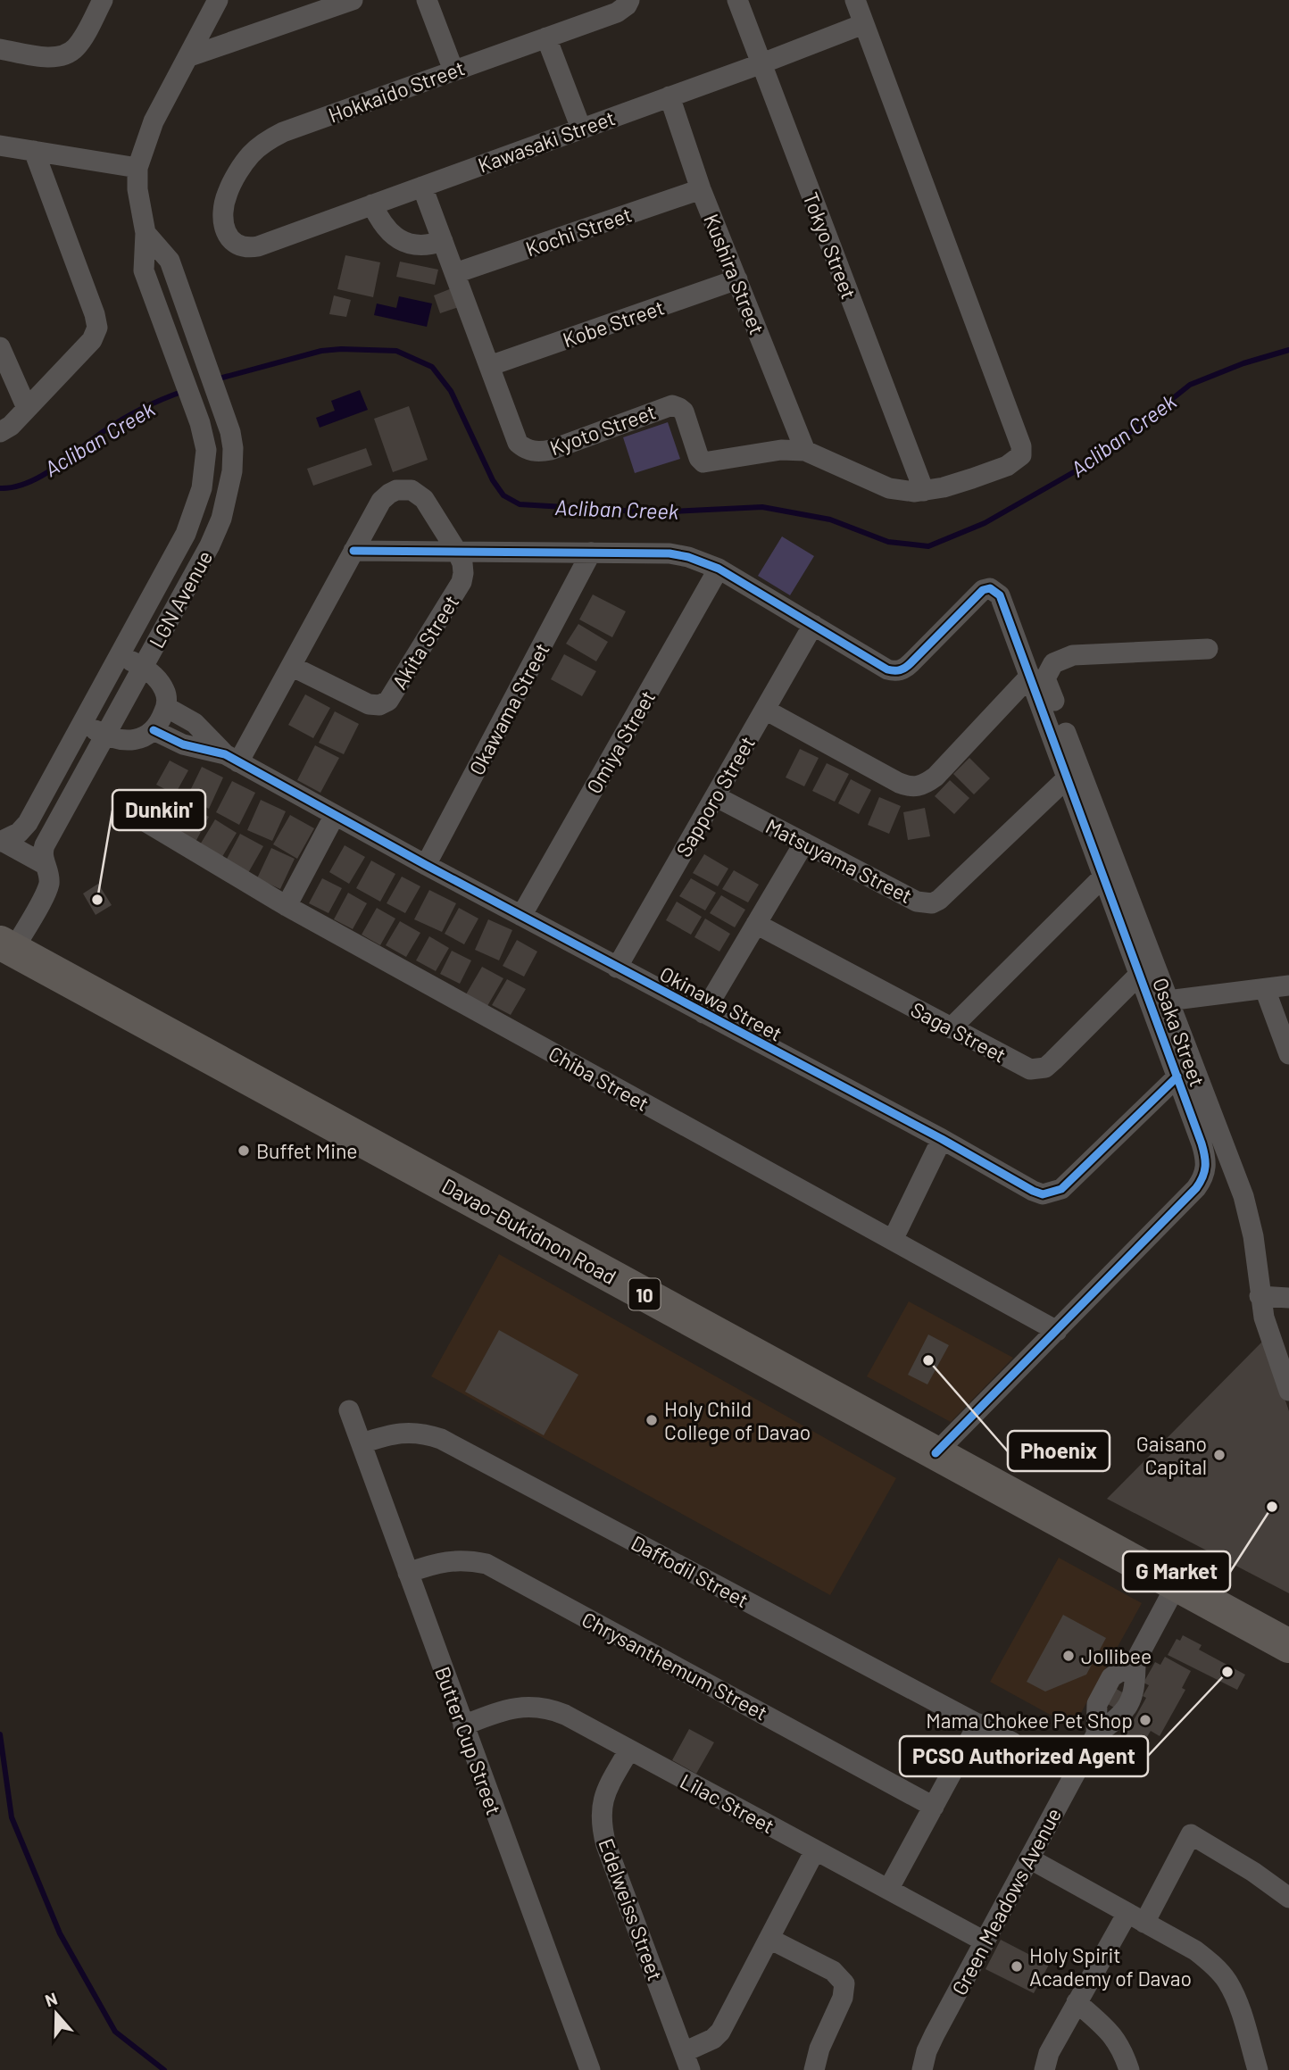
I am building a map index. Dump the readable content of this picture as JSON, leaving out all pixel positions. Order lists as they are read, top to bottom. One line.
{"streets":{"highway":["Davao-Bukidnon Road","10"],"street":["Hokkaido Street","Kawasaki Street","Kochi Street","Tokyo Street","Kushira Street","Kobe Street","Kyoto Street","LGN Avenue","Akita Street","Okawama Street","Omiya Street","Sapporo Street","Matsuyama Street","Okinawa Street","Saga Street","Osaka Street","Chiba Street","Daffodil Street","Chrysanthemum Street","Butter Cup Street","Lilac Street","Green Meadows Avenue","Edelweiss Street"]},"crossings":[["Hokkaido Street","Kawasaki Street"],["Kawasaki Street","Tokyo Street"],["Kawasaki Street","Kushira Street"],["Kawasaki Street","Kyoto Street"],["Kochi Street","Kushira Street"],["Kochi Street","Kyoto Street"],["Tokyo Street","Kyoto Street"],["Kushira Street","Kobe Street"],["Kushira Street","Kyoto Street"],["Kobe Street","Kyoto Street"],["LGN Avenue","Davao-Bukidnon Road"],["Okawama Street","Okinawa Street"],["Omiya Street","Okinawa Street"],["Sapporo Street","Matsuyama Street"],["Sapporo Street","Okinawa Street"],["Sapporo Street","Osaka Street"],["Matsuyama Street","Osaka Street"],["Okinawa Street","Osaka Street"],["Saga Street","Osaka Street"],["Osaka Street","Chiba Street"],["Osaka Street","Davao-Bukidnon Road"],["Davao-Bukidnon Road","Green Meadows Avenue"],["Daffodil Street","Butter Cup Street"],["Chrysanthemum Street","Butter Cup Street"],["Butter Cup Street","Lilac Street"],["Lilac Street","Green Meadows Avenue"],["Lilac Street","Edelweiss Street"]],"water":["Acliban Creek"],"places":["Dunkin'","Buffet Mine","Phoenix","Holy Child College of Davao","Gaisano Capital","G Market","Jollibee","PCSO Authorized Agent","Mama Chokee Pet Shop","Holy Spirit Academy of Davao"],"north":"top"}
